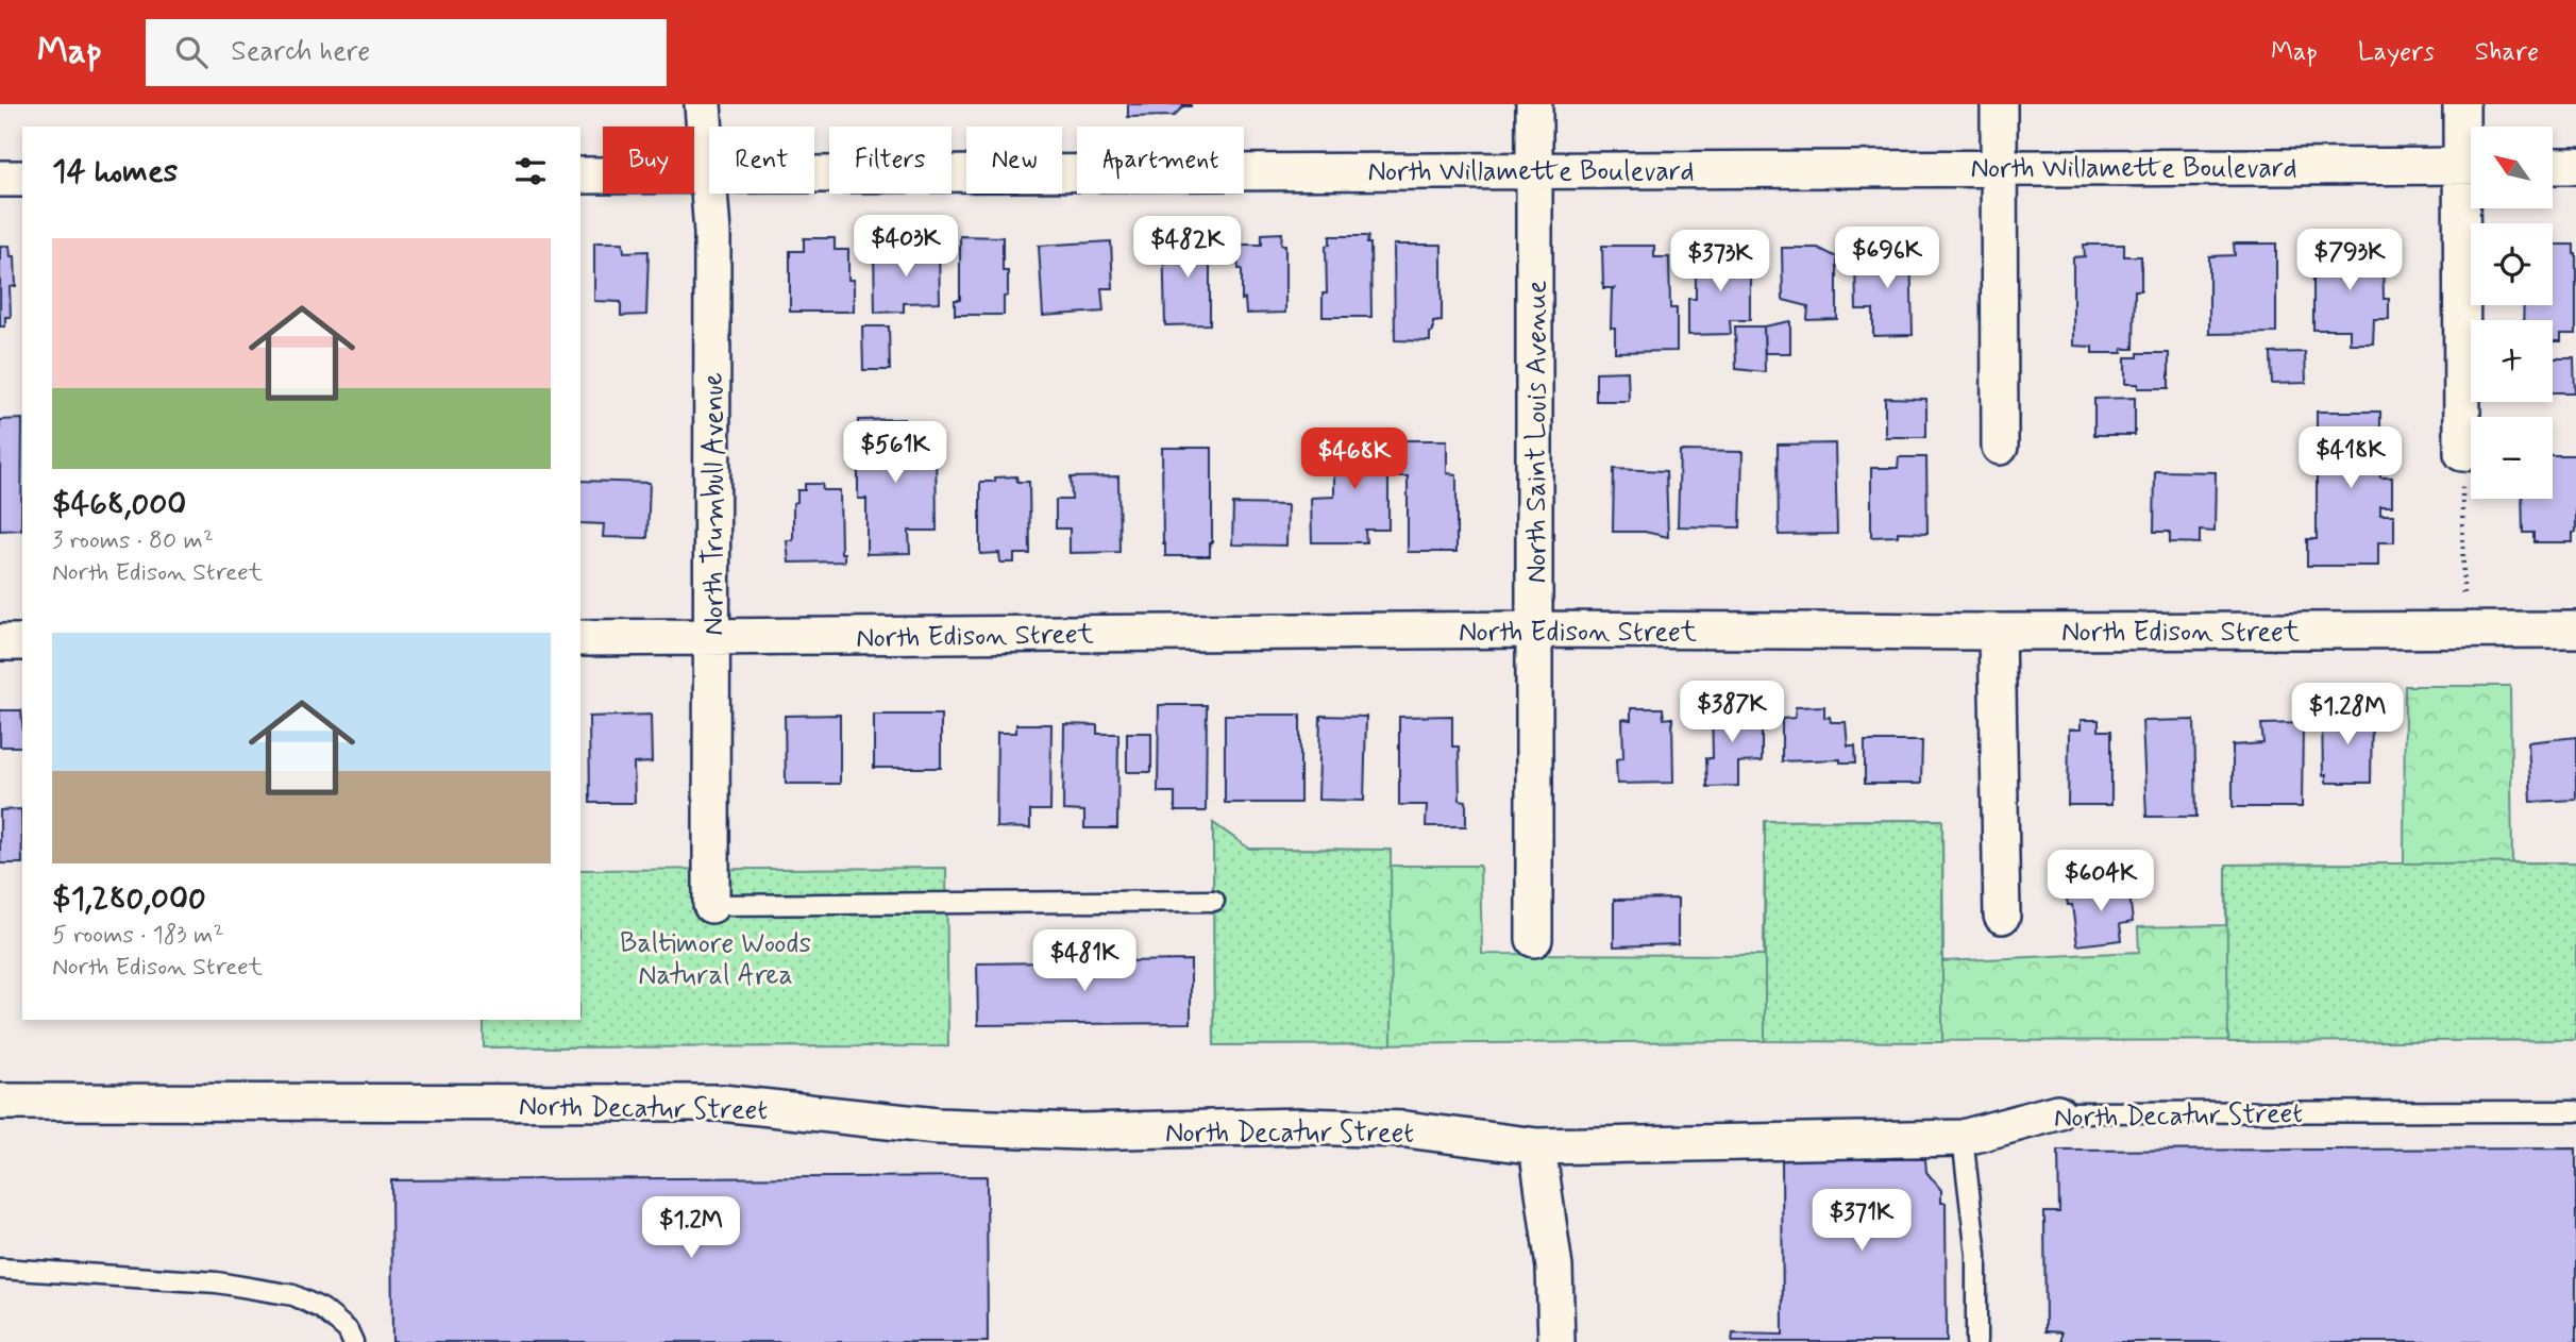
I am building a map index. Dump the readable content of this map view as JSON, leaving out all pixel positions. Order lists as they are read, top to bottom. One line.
{"streets":{"street":["North Willamette Boulevard","North Saint Louis Avenue","North Trumbull Avenue","North Edison Street","North Decatur Street"]},"crossings":[["North Willamette Boulevard","North Saint Louis Avenue"],["North Willamette Boulevard","North Trumbull Avenue"],["North Saint Louis Avenue","North Edison Street"],["North Trumbull Avenue","North Edison Street"]],"parks":["Baltimore Woods Natural Area"],"north":"top left","page":{"header":"Map","search":"Search here","nav":["Map","Layers","Share"],"map_buttons":["+","−"],"chip":["Buy","Rent","Filters","New","Apartment"],"heading":"14 homes","price":["$403K","$482K","$696K","$793K","$373K","$561K","$418K","$468K","$387K","$1.28M","$604K","$481K","$371K","$1.2M"],"list":[{"name":"$468,000","note":"3 rooms · 80 m² · North Edison Street"},{"name":"$1,280,000","note":"5 rooms · 183 m² · North Edison Street"}]}}
